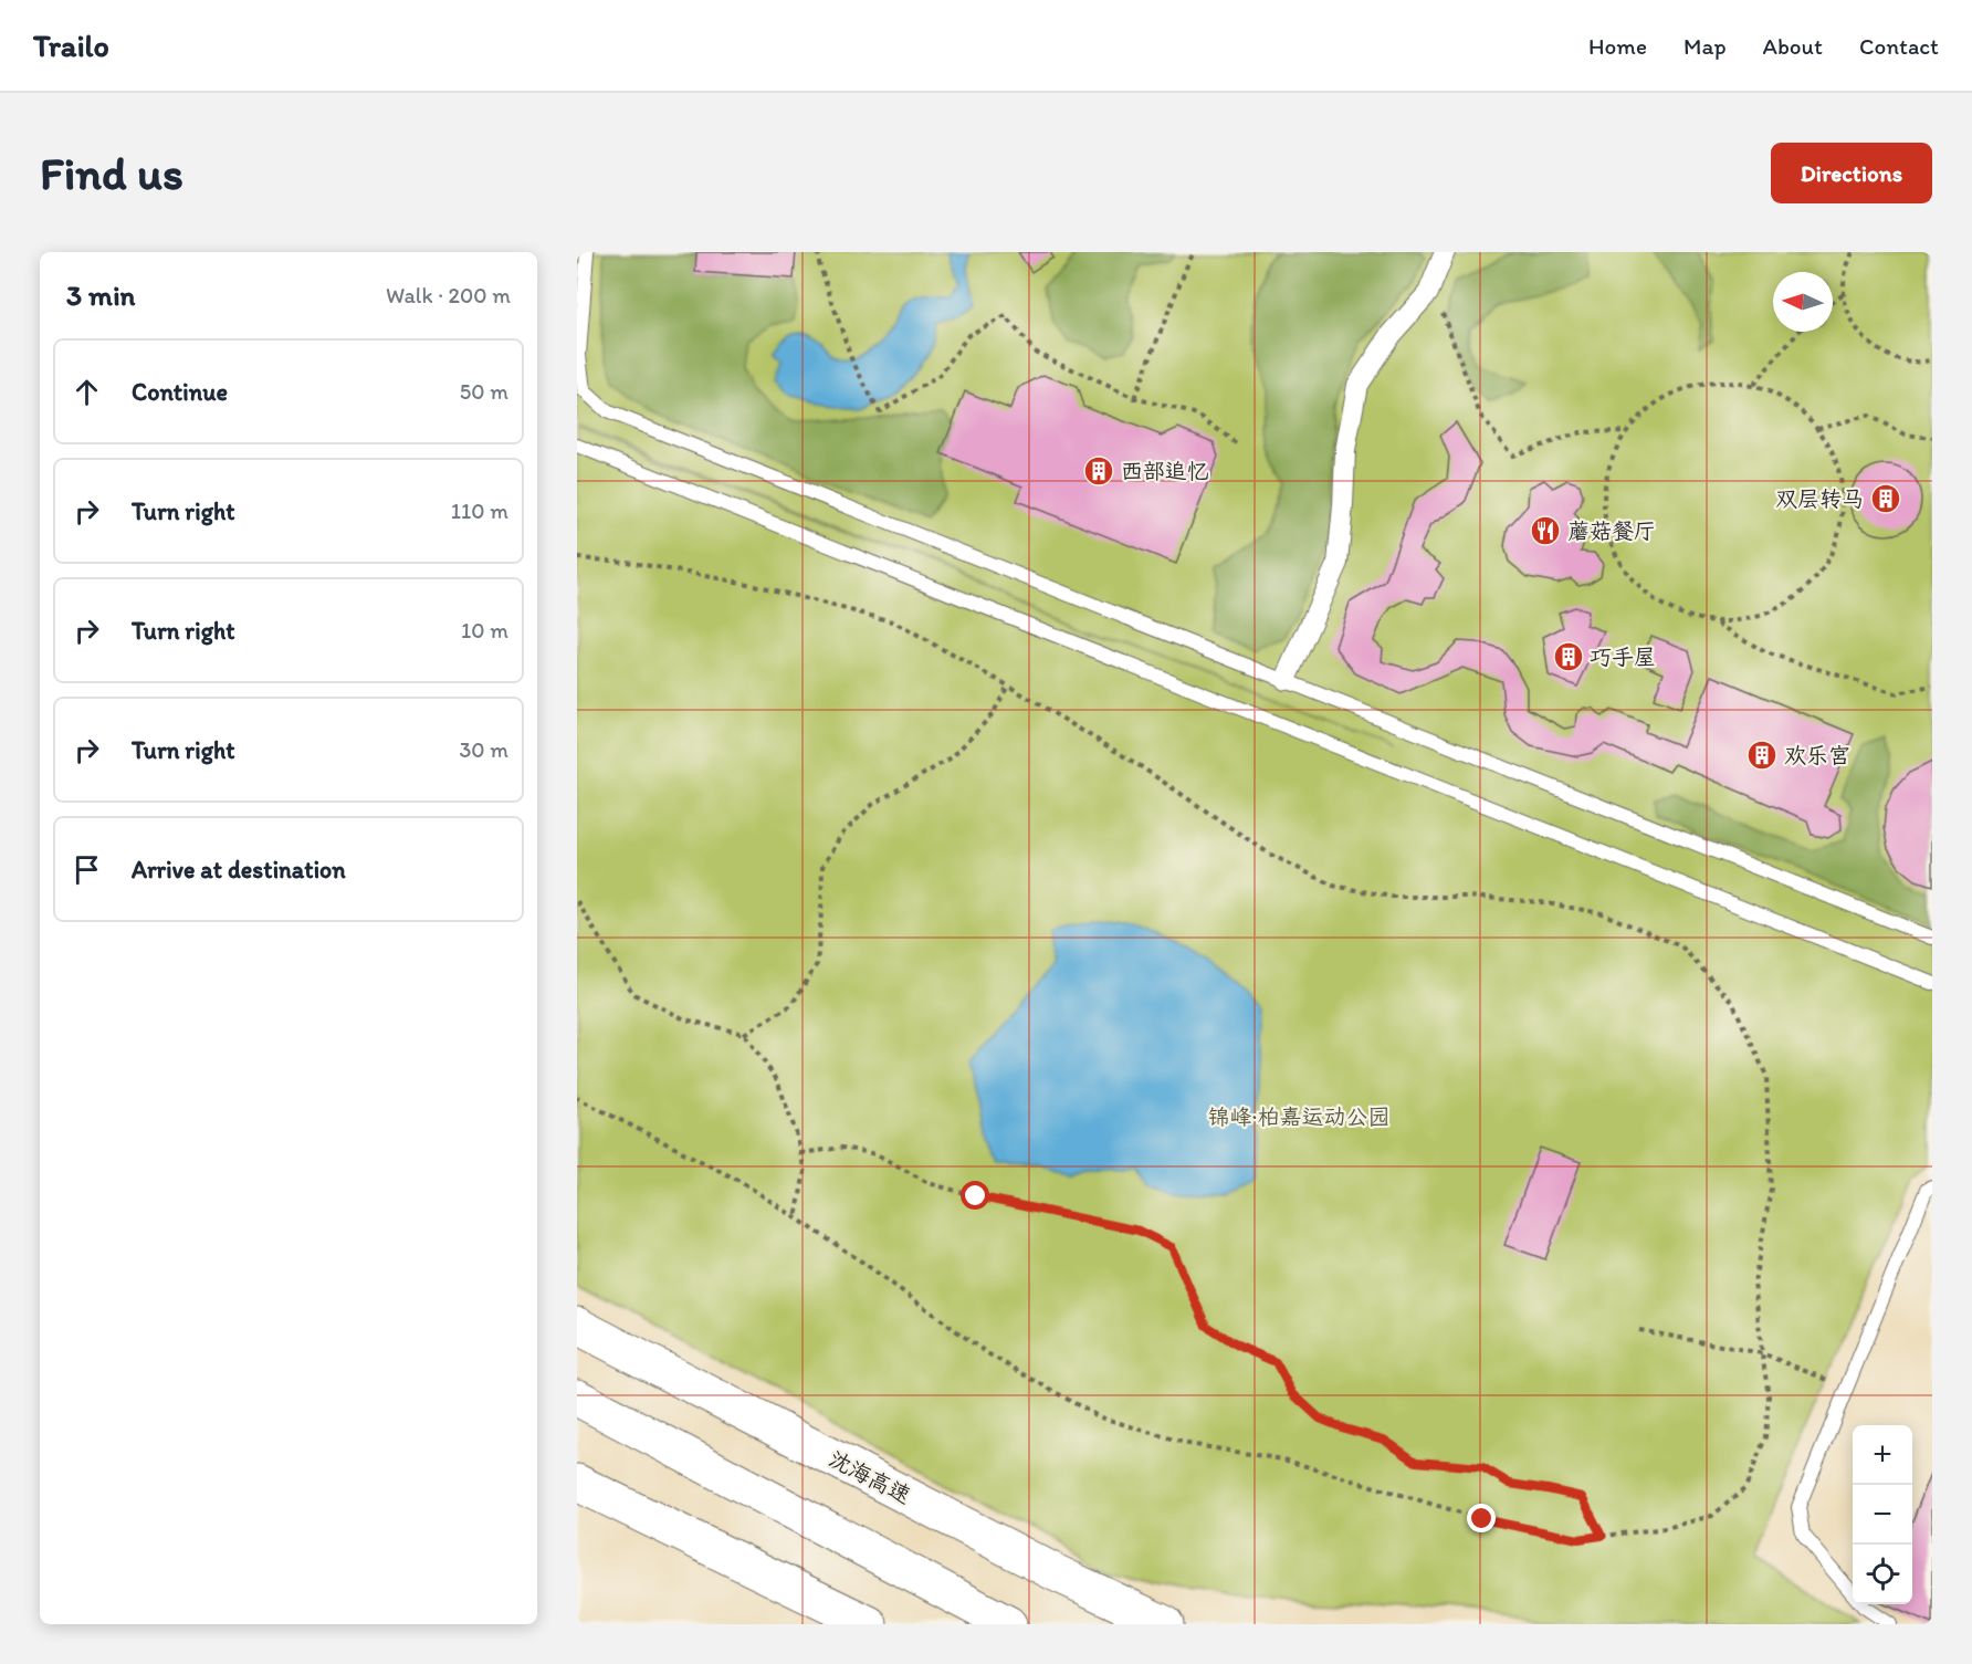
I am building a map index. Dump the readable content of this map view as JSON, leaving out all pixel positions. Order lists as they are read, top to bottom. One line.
{"streets":{"highway":["沈海高速"]},"parks":["锦峰·柏嘉运动公园"],"places":{"building":["西部追忆","双层转马","巧手屋","欢乐宫"],"restaurant":["蘑菇餐厅"]},"north":"left","page":{"header":"Trailo","nav":["Home","Map","About","Contact"],"buttons":"Directions","title":"Find us","heading":["3 min","Walk · 200 m"],"list":[["Continue","50 m"],["Turn right","110 m"],["Turn right","10 m"],["Turn right","30 m"],"Arrive at destination"],"map_buttons":["+","−"]}}
